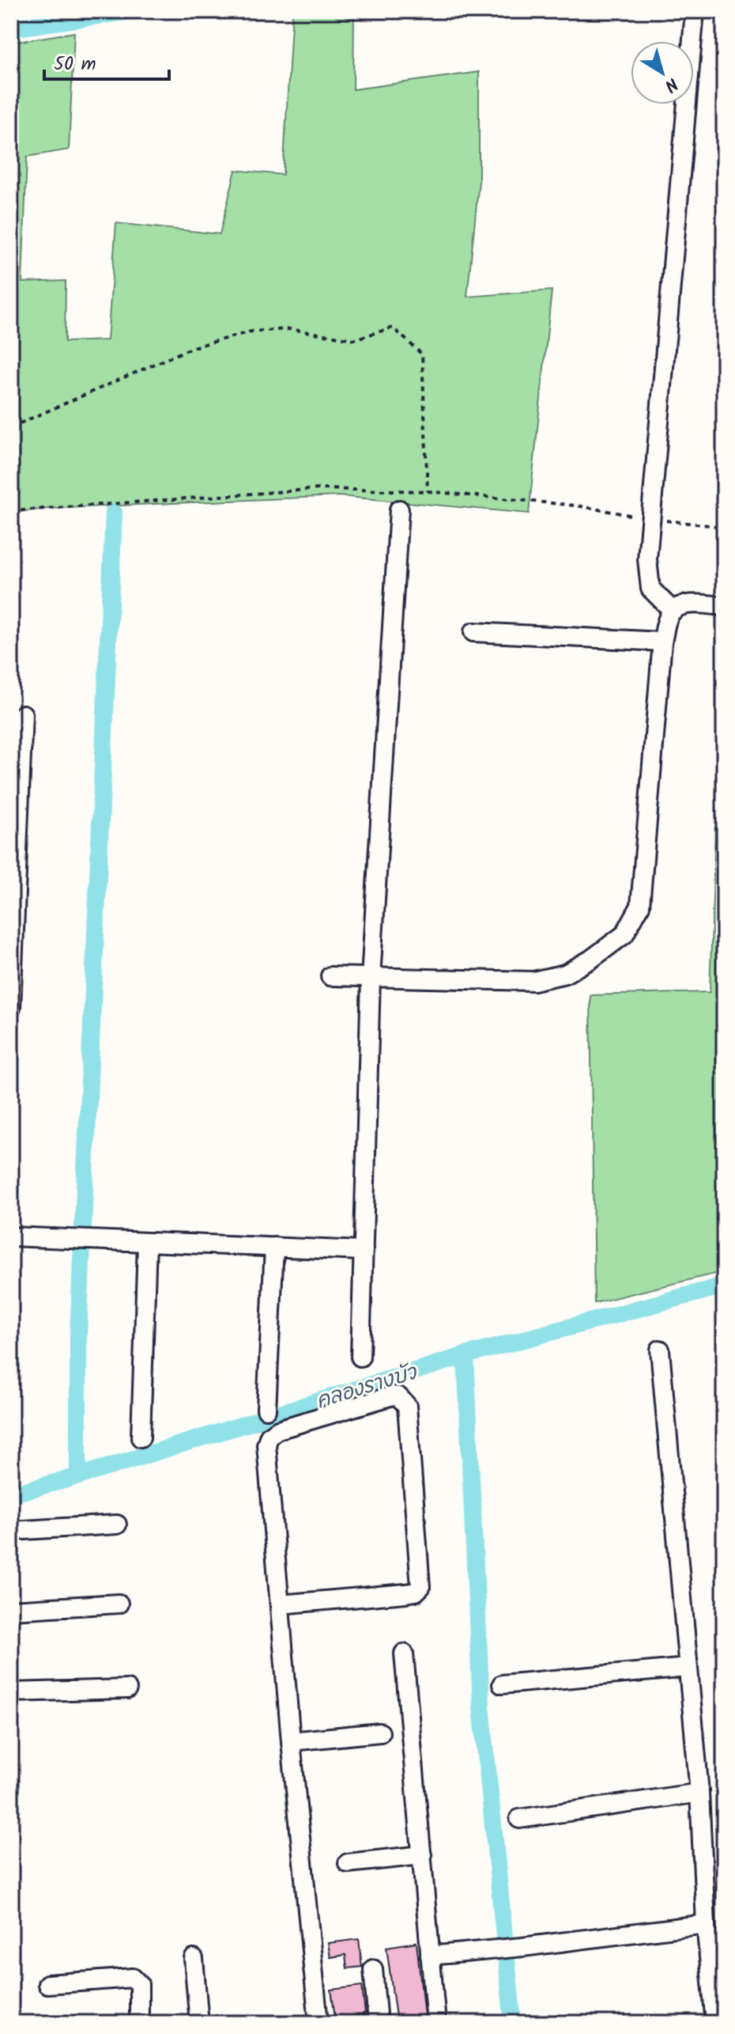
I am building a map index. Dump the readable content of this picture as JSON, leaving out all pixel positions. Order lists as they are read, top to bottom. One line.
{"water":["คลองรางบัว"],"scale_bar":"50 m","north":"bottom right"}
